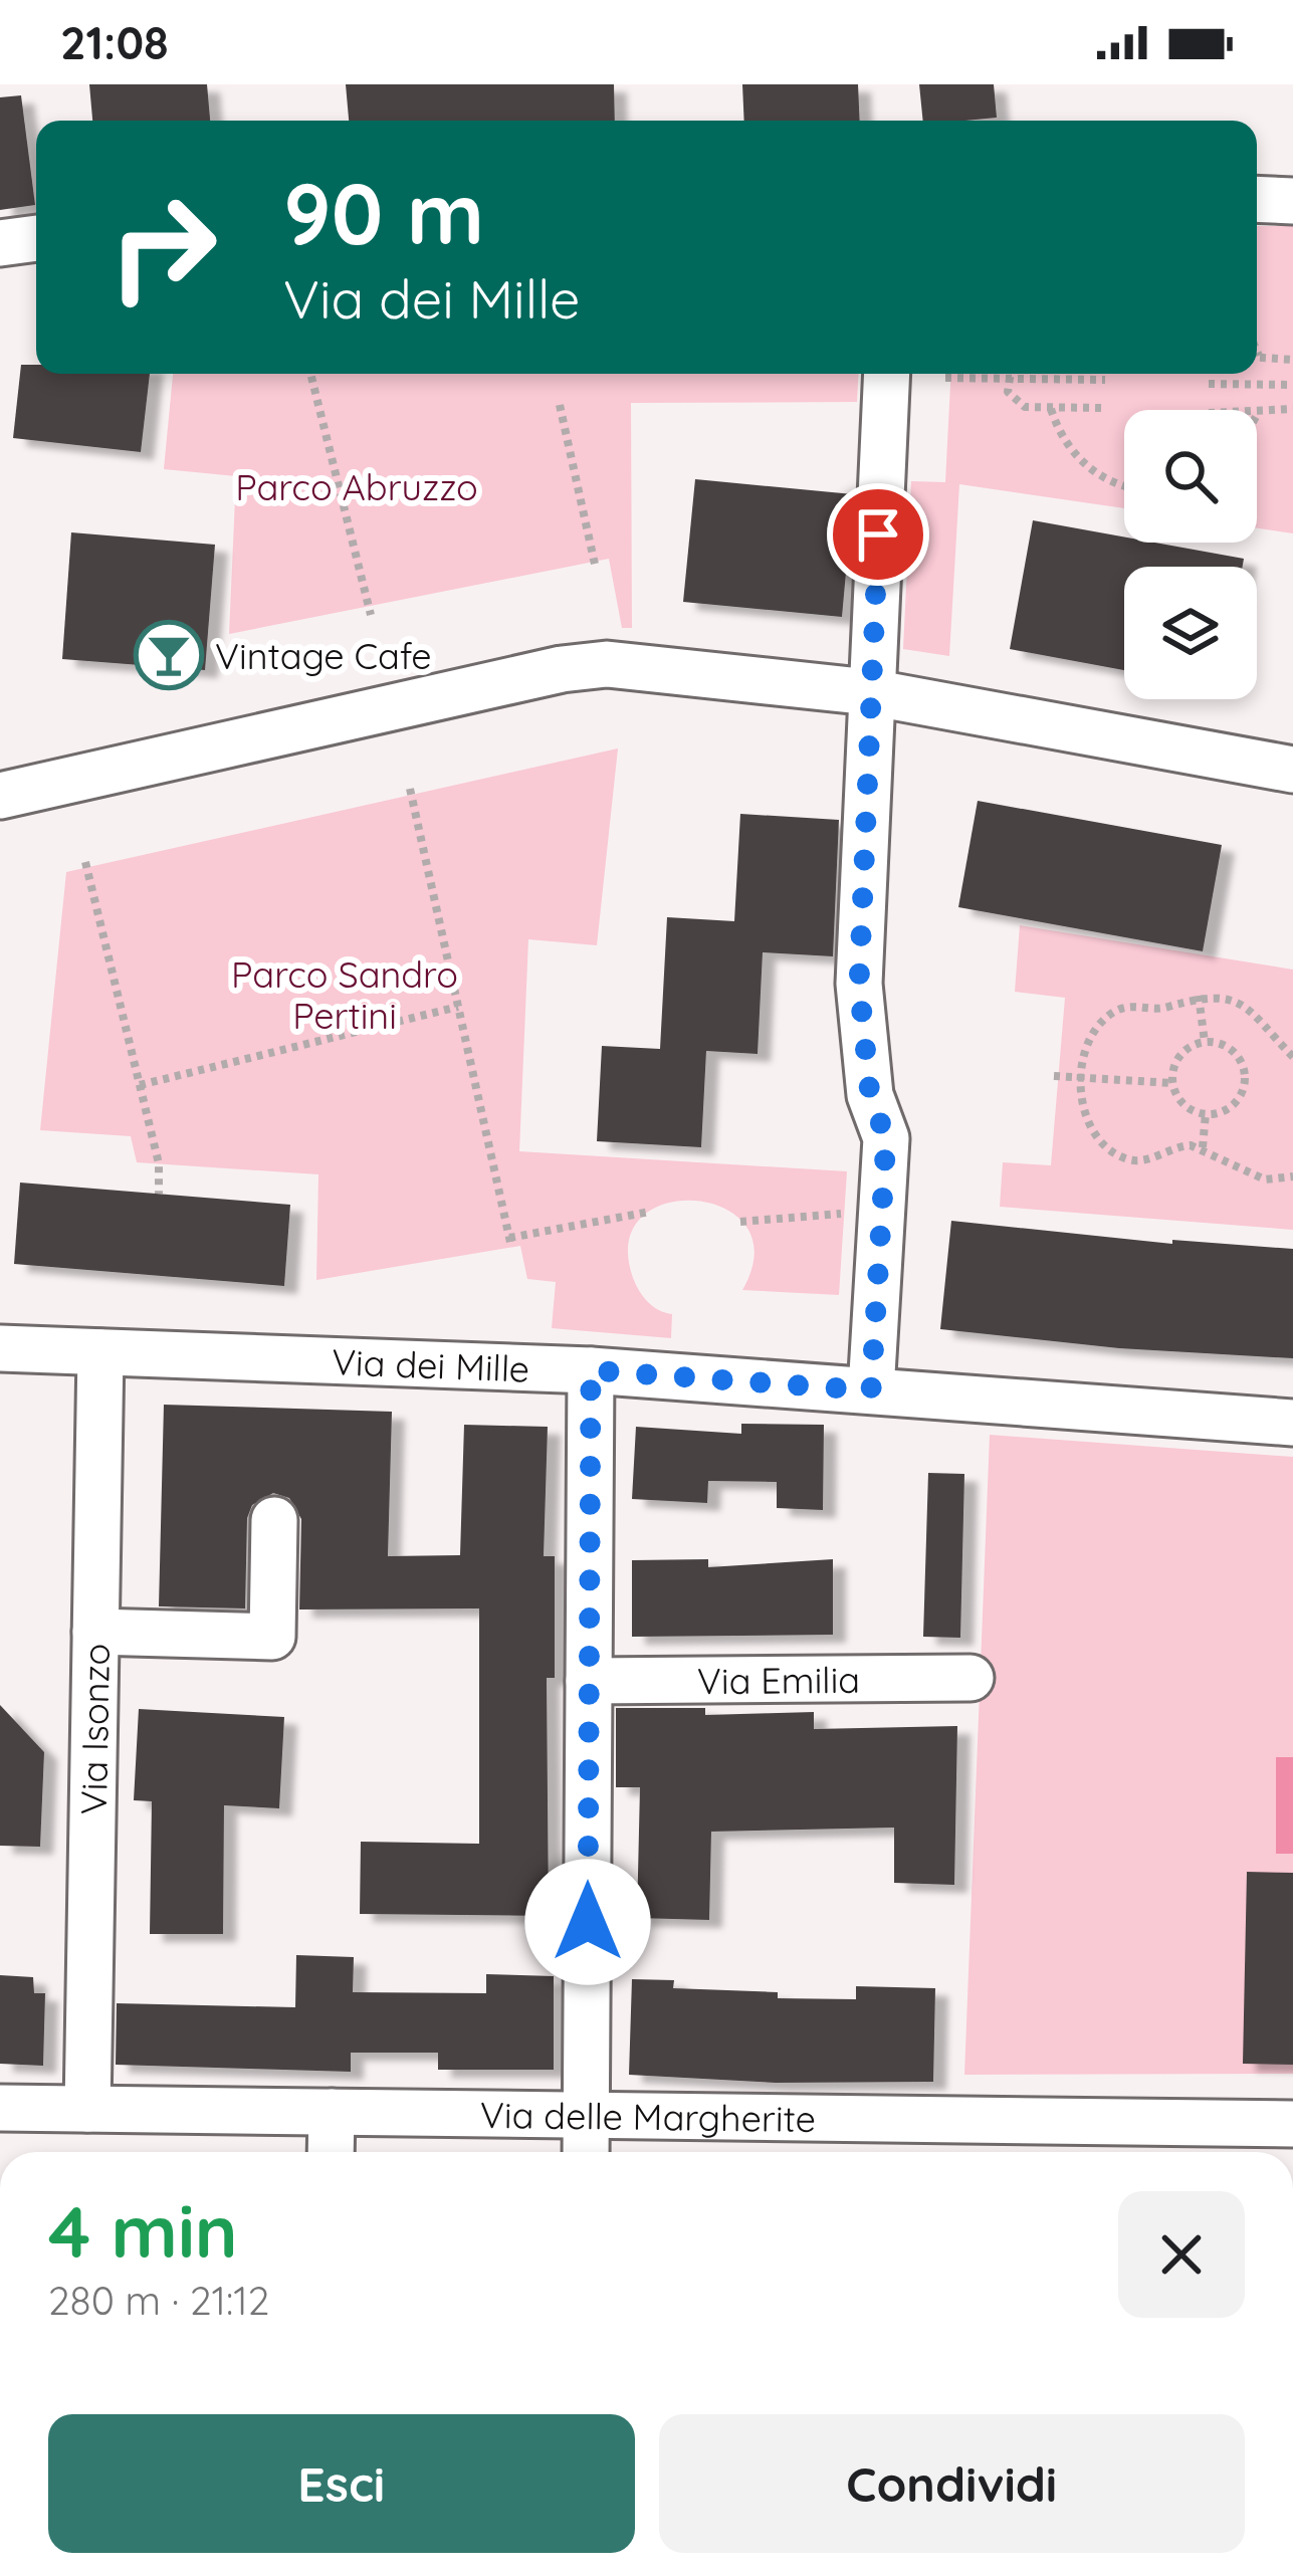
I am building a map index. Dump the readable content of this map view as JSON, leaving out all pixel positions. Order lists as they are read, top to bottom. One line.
{"streets":{"street":["Via dei Mille","Via Emilia","Via Isonzo","Via delle Margherite"]},"crossings":[["Via dei Mille","Via Isonzo"],["Via Isonzo","Via delle Margherite"]],"parks":["Parco Abruzzo","Parco Sandro Pertini"],"places":{"bar":["Vintage Cafe"]},"page":{"status":"21:08","turn":["90 m","Via dei Mille"],"heading":["4 min","280 m · 21:12"],"buttons":["Esci","Condividi"]}}
